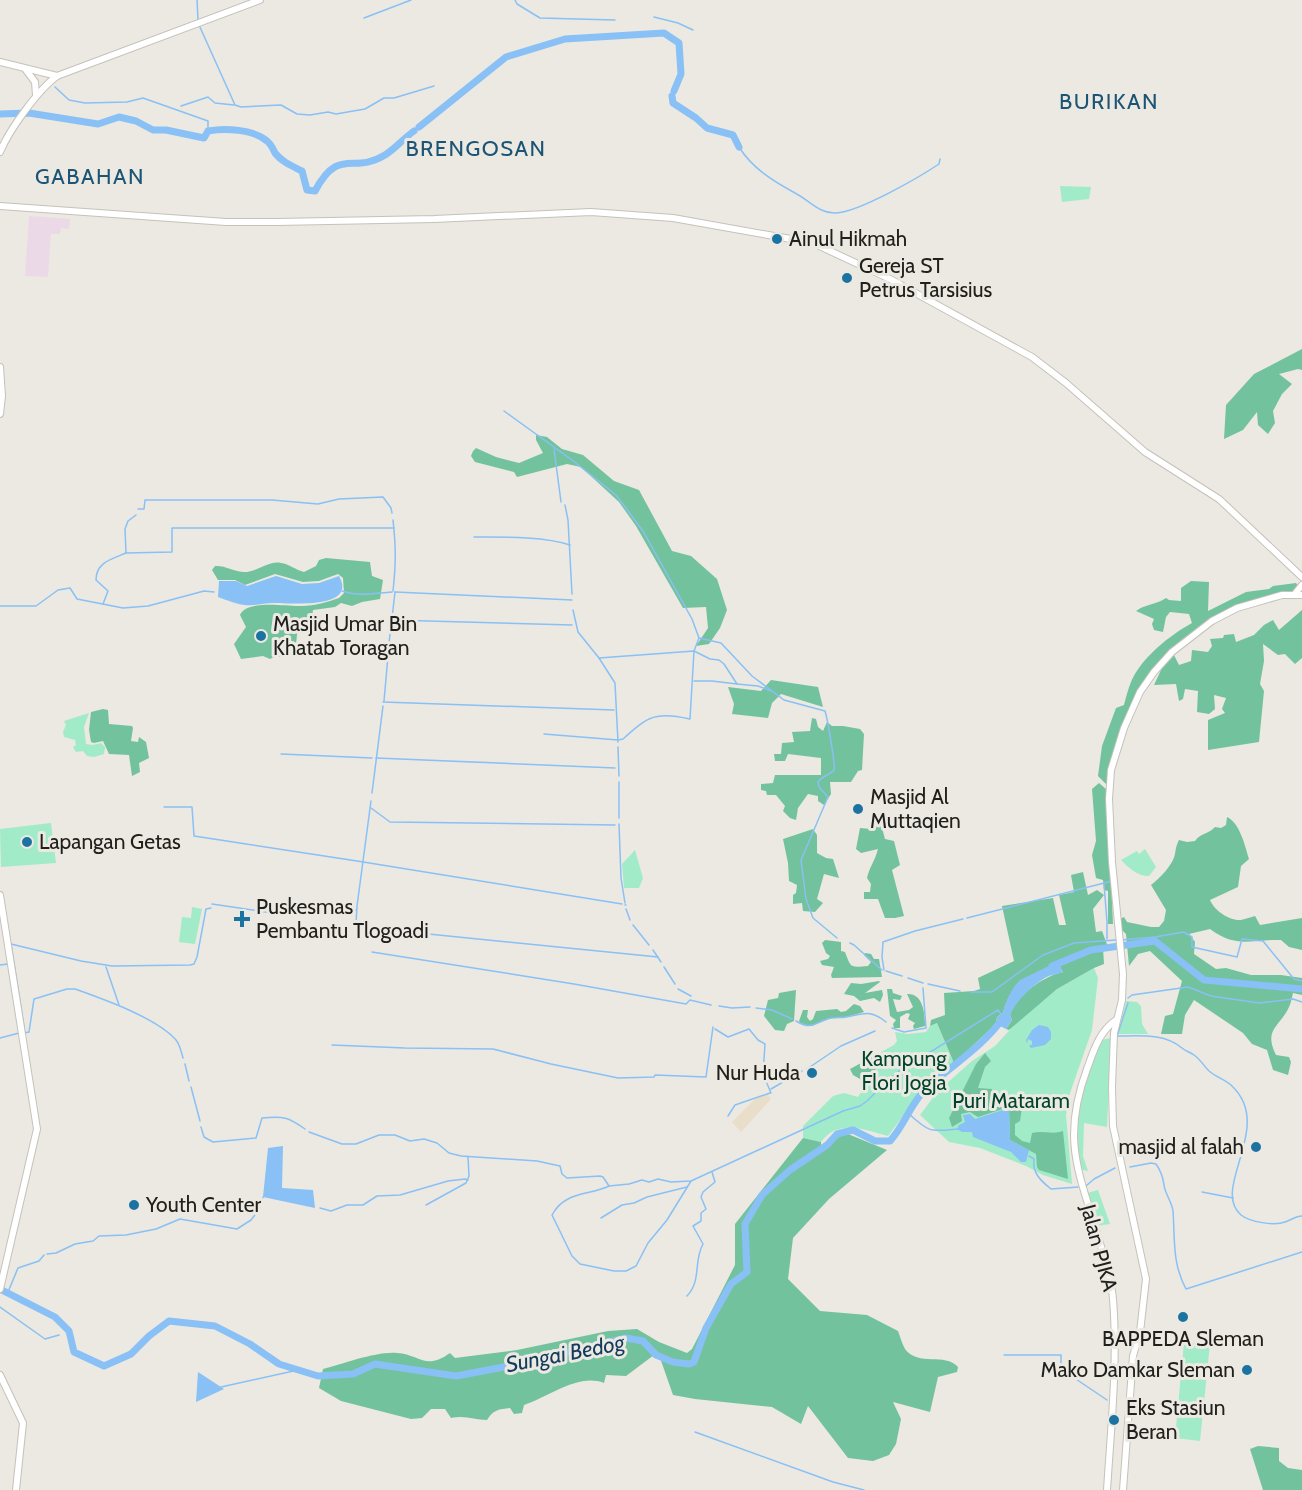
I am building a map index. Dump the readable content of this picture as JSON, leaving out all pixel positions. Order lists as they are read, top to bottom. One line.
{"streets":{"main road":["Jalan PJKA"]},"districts":["BURIKAN","BRENGOSAN","GABAHAN"],"water":["Sungai Bedog"],"parks":["Kampung Flori Jogja","Puri Mataram"],"places":{"other":["Ainul Hikmah","Gereja ST Petrus Tarsisius","Masjid Umar Bin Khatab Toragan","Masjid Al Muttaqien","Lapangan Getas","Nur Huda","masjid al falah","Youth Center","BAPPEDA Sleman","Mako Damkar Sleman","Eks Stasiun Beran"],"health":["Puskesmas Pembantu Tlogoadi"]}}
